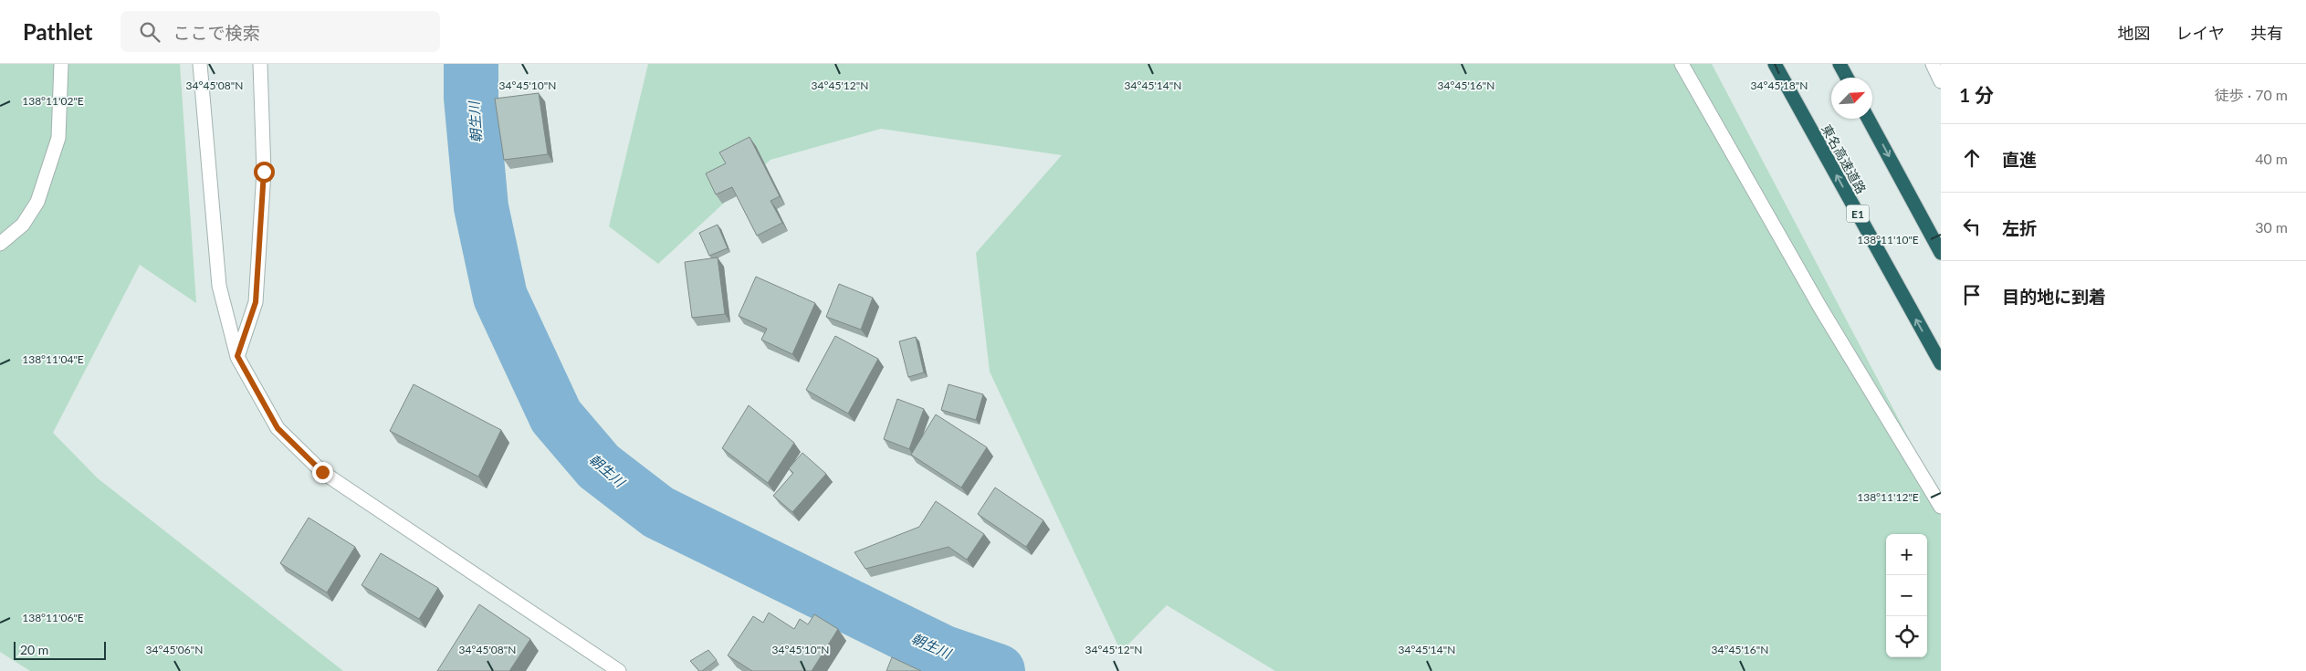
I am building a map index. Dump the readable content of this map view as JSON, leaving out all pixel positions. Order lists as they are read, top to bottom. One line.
{"streets":{"highway":["東名高速道路","E1"]},"water":["朝生川"],"scale_bar":"20 m","north":"top right","page":{"header":"Pathlet","search":"ここで検索","nav":["地図","レイヤ","共有"],"heading":["1 分","徒歩 · 70 m"],"list":[["直進","40 m"],["左折","30 m"],"目的地に到着"],"map_buttons":["+","−"],"scale":"20 m"},"coordinates":["34°45'08\"N","34°45'10\"N","34°45'12\"N","34°45'14\"N","34°45'16\"N","34°45'18\"N","138°11'02\"E","138°11'10\"E","138°11'04\"E","138°11'12\"E","138°11'06\"E","34°45'06\"N"]}
